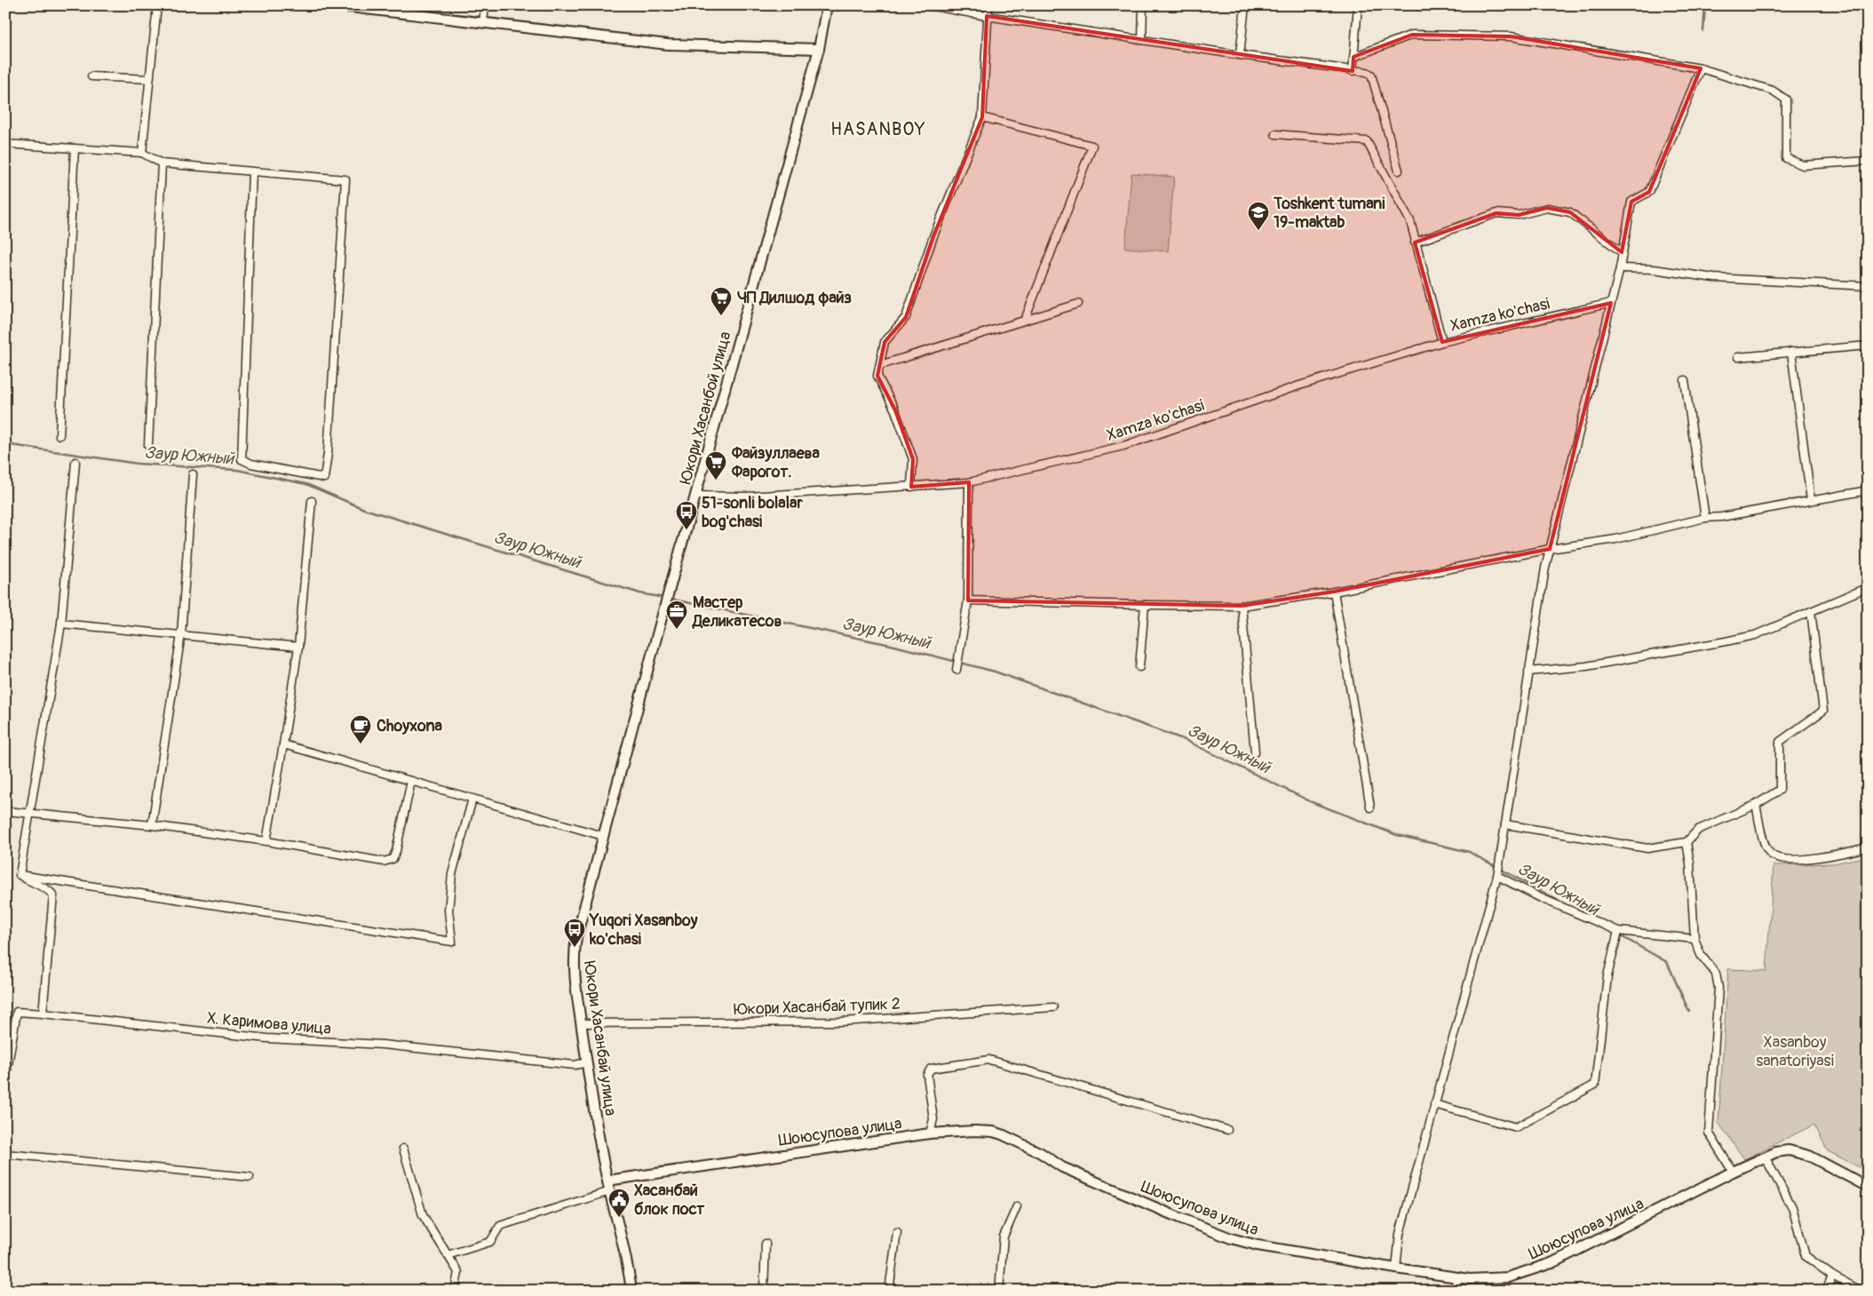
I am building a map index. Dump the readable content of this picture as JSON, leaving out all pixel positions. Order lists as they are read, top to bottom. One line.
{"streets":{"street":["Xamza ko'chasi","Юкори Хасанбой улица","Юкори Хасанбай тупик 2","Х. Каримова улица","Юкори Хасанбай улица","Шоюсупова улица"]},"crossings":[["Xamza ko'chasi","Юкори Хасанбой улица"],["Юкори Хасанбой улица","Юкори Хасанбай улица"],["Юкори Хасанбай тупик 2","Юкори Хасанбай улица"],["Х. Каримова улица","Юкори Хасанбай улица"],["Юкори Хасанбай улица","Шоюсупова улица"]],"districts":["HASANBOY"],"water":["Заур Южный"],"parks":["Xasanboy sanatoriyasi"],"places":{"school or university":["Toshkent tumani 19-maktab"],"supermarket":["ЧП Дилшод файз","Файзуллаева Фарогот."],"bus stop":["51-sonli bolalar bog'chasi","Yuqori Xasanboy ko'chasi"],"office":["Мастер Деликатесов"],"cafe":["Choyxona"],"public building":["Хасанбай блок пост"]}}
